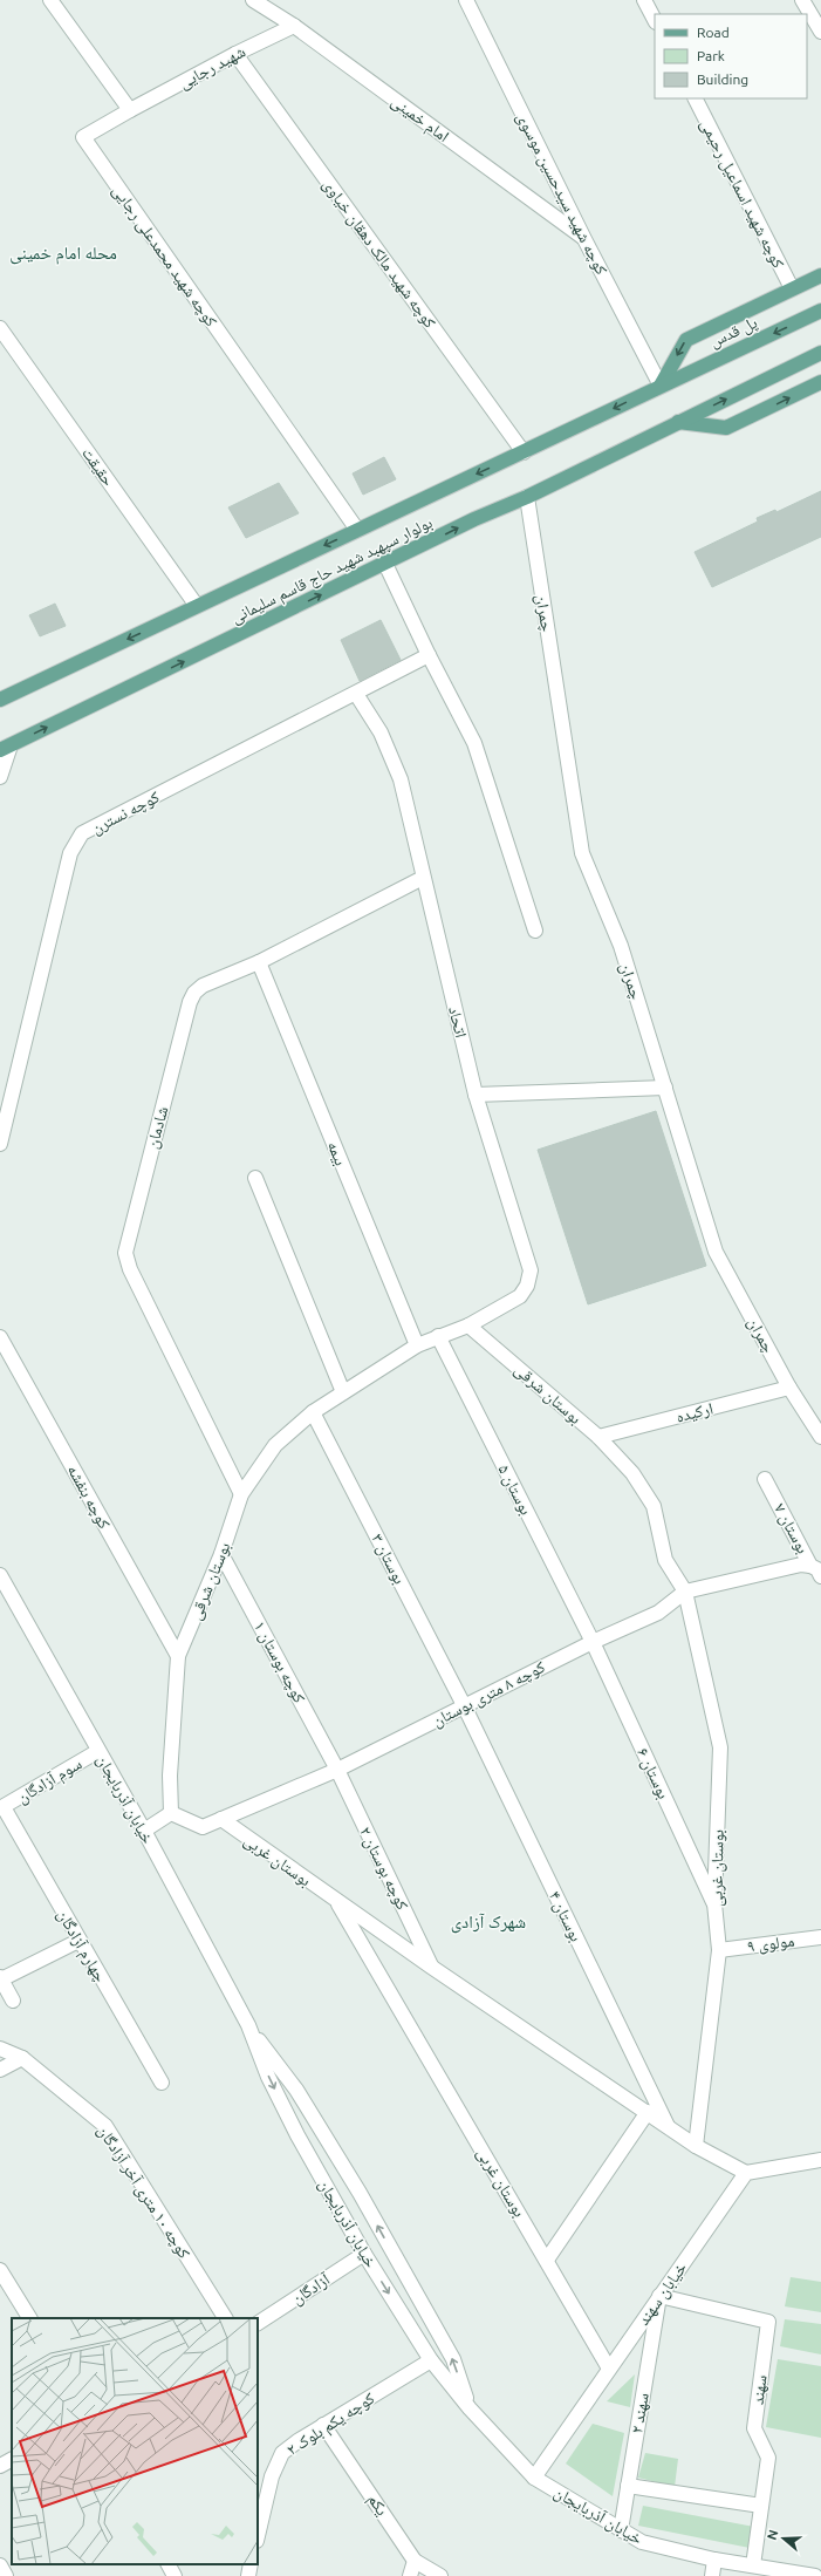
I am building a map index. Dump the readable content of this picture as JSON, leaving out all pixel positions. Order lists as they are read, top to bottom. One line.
{"streets":{"main road":["پل قدس","بولوار سپهبد شهید حاج قاسم سلیمانی"],"street":["شهید رجایی","امام خمینی","کوچه شهید سیدحسین موسوی","کوچه شهید اسماعیل رحیمی","کوچه شهید مالک دهقان‌ خیاوی","کوچه شهید محمدعلی رجایی","حقیقت","چمران","کوچه نسترن","اتحاد","شادمان","بیمه","بوستان شرقی","ارکیده","بوستان ۵","کوچه بنفشه","بوستان ۷","بوستان ۳","کوچه بوستان ۱","کوچه ۸ متری بوستان","بوستان ۶","سوم آزادگان","خیابان آذربایجان","بوستان غربی","کوچه بوستان ۲","بوستان ۴","مولوی ۹","چهارم آزادگان","کوچه ۱۰ متری آخر آزادگان","آزادگان","خیابان سهند","سهند","سهند ۲","کوچه یکم بلوک ۲","یکم"]},"crossings":[["شهید رجایی","امام خمینی"],["شهید رجایی","کوچه شهید مالک دهقان‌ خیاوی"],["شهید رجایی","کوچه شهید محمدعلی رجایی"],["امام خمینی","کوچه شهید سیدحسین موسوی"],["کوچه شهید سیدحسین موسوی","پل قدس"],["کوچه شهید سیدحسین موسوی","بولوار سپهبد شهید حاج قاسم سلیمانی"],["کوچه شهید مالک دهقان‌ خیاوی","بولوار سپهبد شهید حاج قاسم سلیمانی"],["کوچه شهید محمدعلی رجایی","بولوار سپهبد شهید حاج قاسم سلیمانی"],["پل قدس","بولوار سپهبد شهید حاج قاسم سلیمانی"],["حقیقت","بولوار سپهبد شهید حاج قاسم سلیمانی"],["بولوار سپهبد شهید حاج قاسم سلیمانی","چمران"],["چمران","ارکیده"],["کوچه نسترن","اتحاد"],["اتحاد","شادمان"],["اتحاد","بوستان شرقی"],["شادمان","بیمه"],["شادمان","بوستان شرقی"],["بیمه","بوستان شرقی"],["بوستان شرقی","ارکیده"],["بوستان شرقی","بوستان ۵"],["بوستان شرقی","کوچه بنفشه"],["بوستان شرقی","بوستان ۳"],["بوستان شرقی","کوچه بوستان ۱"],["بوستان شرقی","کوچه ۸ متری بوستان"],["بوستان شرقی","بوستان غربی"],["بوستان ۵","کوچه ۸ متری بوستان"],["بوستان ۵","بوستان ۶"],["بوستان ۷","کوچه ۸ متری بوستان"],["بوستان ۳","کوچه ۸ متری بوستان"],["بوستان ۳","بوستان ۴"],["کوچه بوستان ۱","کوچه ۸ متری بوستان"],["کوچه بوستان ۱","کوچه بوستان ۲"],["کوچه ۸ متری بوستان","بوستان ۶"],["کوچه ۸ متری بوستان","بوستان غربی"],["کوچه ۸ متری بوستان","کوچه بوستان ۲"],["کوچه ۸ متری بوستان","بوستان ۴"],["بوستان ۶","بوستان غربی"],["سوم آزادگان","خیابان آذربایجان"],["سوم آزادگان","چهارم آزادگان"],["خیابان آذربایجان","آزادگان"],["خیابان آذربایجان","خیابان سهند"],["خیابان آذربایجان","سهند"],["خیابان آذربایجان","سهند ۲"],["خیابان آذربایجان","کوچه یکم بلوک ۲"],["بوستان غربی","کوچه بوستان ۲"],["بوستان غربی","بوستان ۴"],["بوستان غربی","مولوی ۹"],["بوستان غربی","خیابان سهند"],["خیابان سهند","سهند"],["خیابان سهند","سهند ۲"],["سهند","سهند ۲"],["کوچه یکم بلوک ۲","یکم"]],"districts":["محله امام خمینی","شهرک آزادی"],"legend":["Road","Park","Building"],"north":"left"}
